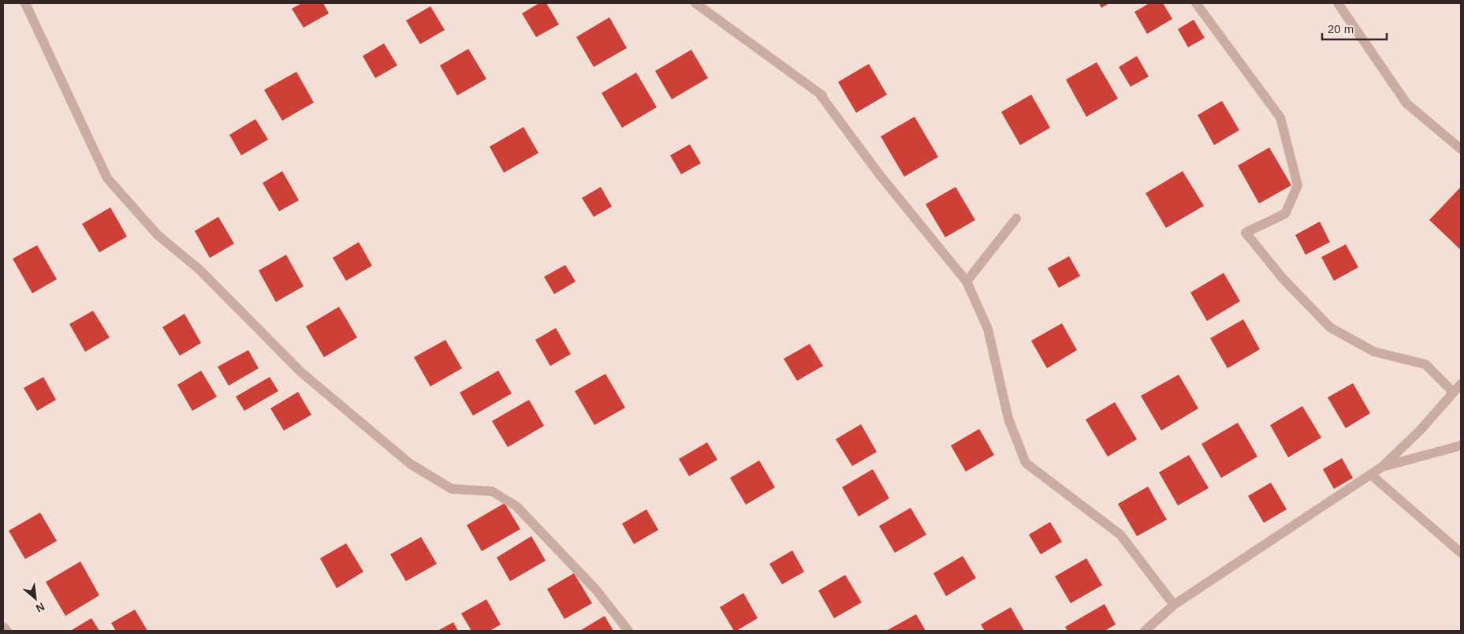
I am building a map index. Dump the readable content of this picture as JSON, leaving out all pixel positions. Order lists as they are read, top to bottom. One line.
{"scale_bar":"20 m","north":"bottom right"}
